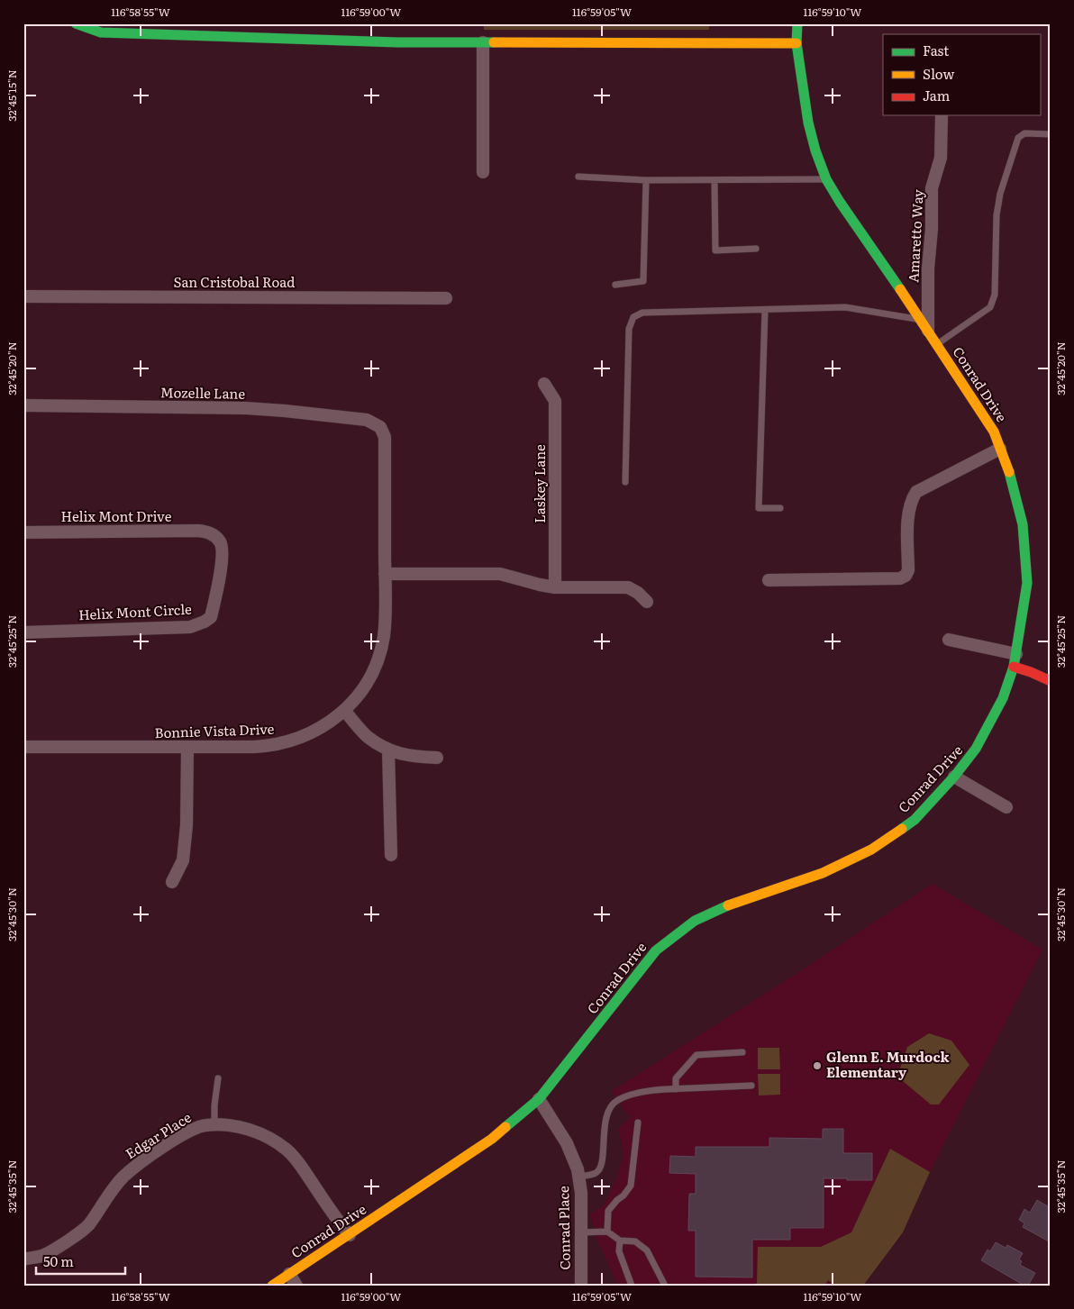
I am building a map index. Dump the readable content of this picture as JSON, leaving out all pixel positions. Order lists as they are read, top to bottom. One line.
{"streets":{"street":["Amaretto Way","San Cristobal Road","Conrad Drive","Mozelle Lane","Laskey Lane","Helix Mont Drive","Helix Mont Circle","Bonnie Vista Drive","Edgar Place","Conrad Place"]},"crossings":[["Amaretto Way","Conrad Drive"],["Conrad Drive","Edgar Place"],["Conrad Drive","Conrad Place"],["Mozelle Lane","Bonnie Vista Drive"],["Helix Mont Drive","Helix Mont Circle"]],"places":["Glenn E. Murdock Elementary"],"legend":["Fast","Slow","Jam"],"scale_bar":"50 m","coordinates":["116°58'55\"W","116°59'00\"W","116°59'05\"W","116°59'10\"W","32°45'15\"N","32°45'20\"N","32°45'25\"N","32°45'30\"N","32°45'35\"N"]}
